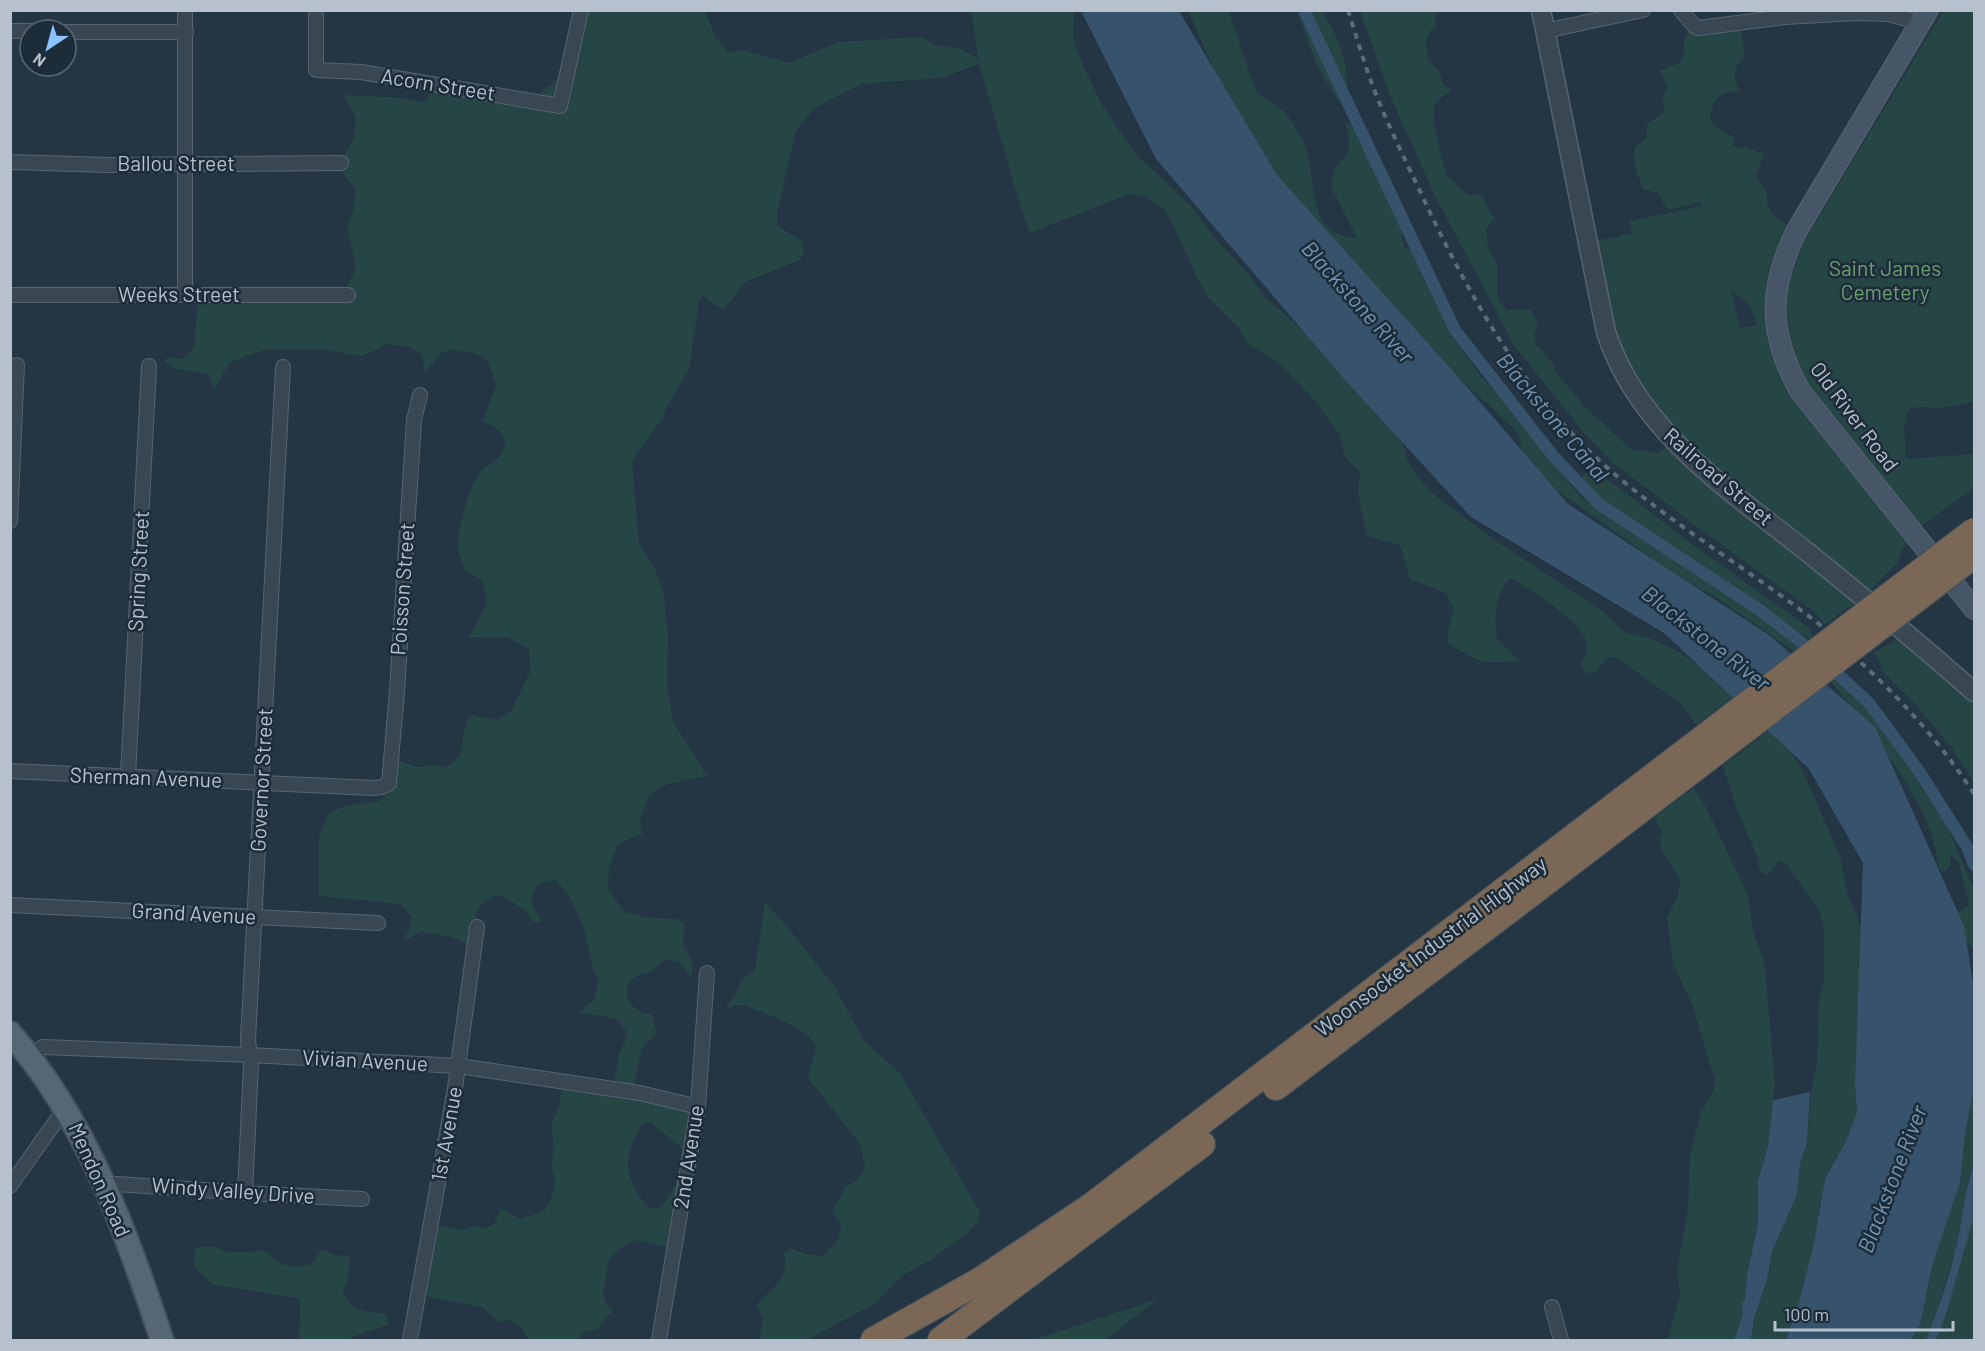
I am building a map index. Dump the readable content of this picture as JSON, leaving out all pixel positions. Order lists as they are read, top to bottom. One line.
{"streets":{"highway":["Woonsocket Industrial Highway"],"main road":["Old River Road","Mendon Road"],"street":["Acorn Street","Ballou Street","Weeks Street","Railroad Street","Spring Street","Poisson Street","Sherman Avenue","Governor Street","Grand Avenue","Vivian Avenue","1st Avenue","2nd Avenue","Windy Valley Drive"]},"crossings":[["Spring Street","Sherman Avenue"],["Poisson Street","Sherman Avenue"],["Sherman Avenue","Governor Street"],["Governor Street","Grand Avenue"],["Governor Street","Vivian Avenue"],["Governor Street","Windy Valley Drive"],["Vivian Avenue","1st Avenue"],["Vivian Avenue","2nd Avenue"],["Vivian Avenue","Mendon Road"],["Mendon Road","Windy Valley Drive"]],"water":["Blackstone River","Blackstone Canal"],"parks":["Saint James Cemetery"],"scale_bar":"100 m","north":"bottom left"}
